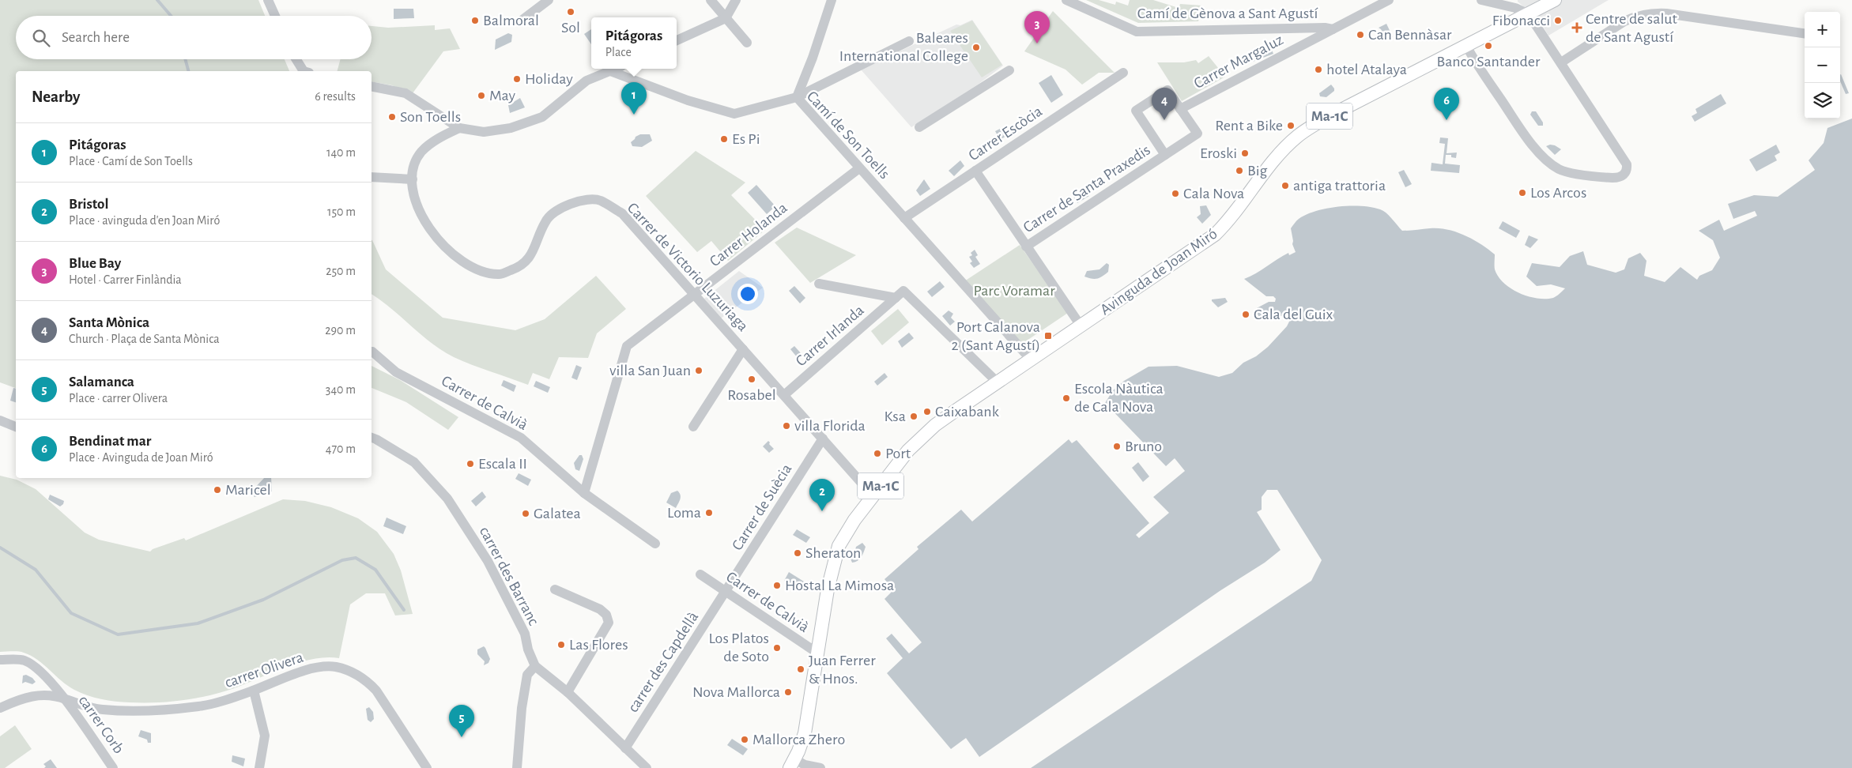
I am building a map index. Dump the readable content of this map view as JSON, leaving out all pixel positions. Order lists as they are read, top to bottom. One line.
{"streets":{"main road":["Ma-1C","Avinguda de Joan Miró"],"street":["Camí de Gènova a Sant Agustí","Carrer Margaluz","Carrer Escòcia","Camí de Son Toells","Carrer de Santa Praxedis","Carrer Holanda","Carrer de Victorio Luzuriaga","Carrer Irlanda","Carrer de Calvià","Carrer de Suècia","carrer des Barranc","carrer des Capdellà","carrer Olivera","carrer Corb"]},"crossings":[["Camí de Gènova a Sant Agustí","Carrer Margaluz"],["Carrer Margaluz","Carrer de Santa Praxedis"],["Ma-1C","Camí de Son Toells"],["Ma-1C","Carrer de Victorio Luzuriaga"],["Ma-1C","Avinguda de Joan Miró"],["Ma-1C","Carrer Irlanda"],["Ma-1C","Carrer de Calvià"],["Carrer Escòcia","Camí de Son Toells"],["Camí de Son Toells","Carrer Holanda"],["Camí de Son Toells","Avinguda de Joan Miró"],["Carrer Holanda","Carrer de Victorio Luzuriaga"],["Carrer Holanda","Carrer de Calvià"],["Carrer de Victorio Luzuriaga","Carrer Irlanda"],["Carrer de Victorio Luzuriaga","Carrer de Suècia"],["Carrer de Calvià","Carrer de Suècia"],["Carrer de Calvià","carrer des Capdellà"],["Carrer de Suècia","carrer des Capdellà"],["carrer Olivera","carrer Corb"]],"parks":["Parc Voramar"],"places":{"other":["Sol","Balmoral","Fibonacci","Can Bennàsar","Banco Santander","Baleares International College","hotel Atalaya","Holiday","May","Son Toells","Rent a Bike","Es Pi","Eroski","Big","antiga trattoria","Los Arcos","Cala Nova","Cala del Guix","villa San Juan","Rosabel","Escola Nàutica de Cala Nova","Caixabank","Ksa","villa Florida","Bruno","Port","Escala II","Maricel","Loma","Galatea","Sheraton","Hostal La Mimosa","Las Flores","Los Platos de Soto","Juan Ferrer & Hnos.","Nova Mallorca","Mallorca Zhero"],"health":["Centre de salut de Sant Agustí"],"transit":["Port Calanova 2 (Sant Agustí)"]},"page":{"pins":["3","1","4","6","2","5"],"map_buttons":["+","−"],"search":"Search here","popup":["Pitágoras","Place"],"heading":["Nearby","6 results"],"list":[{"mark":"1","name":"Pitágoras","note":"Place · Camí de Son Toells","value":"140 m"},{"mark":"2","name":"Bristol","note":"Place · avinguda d'en Joan Miró","value":"150 m"},{"mark":"3","name":"Blue Bay","note":"Hotel · Carrer Finlàndia","value":"250 m"},{"mark":"4","name":"Santa Mònica","note":"Church · Plaça de Santa Mònica","value":"290 m"},{"mark":"5","name":"Salamanca","note":"Place · carrer Olivera","value":"340 m"},{"mark":"6","name":"Bendinat mar","note":"Place · Avinguda de Joan Miró","value":"470 m"}]}}
